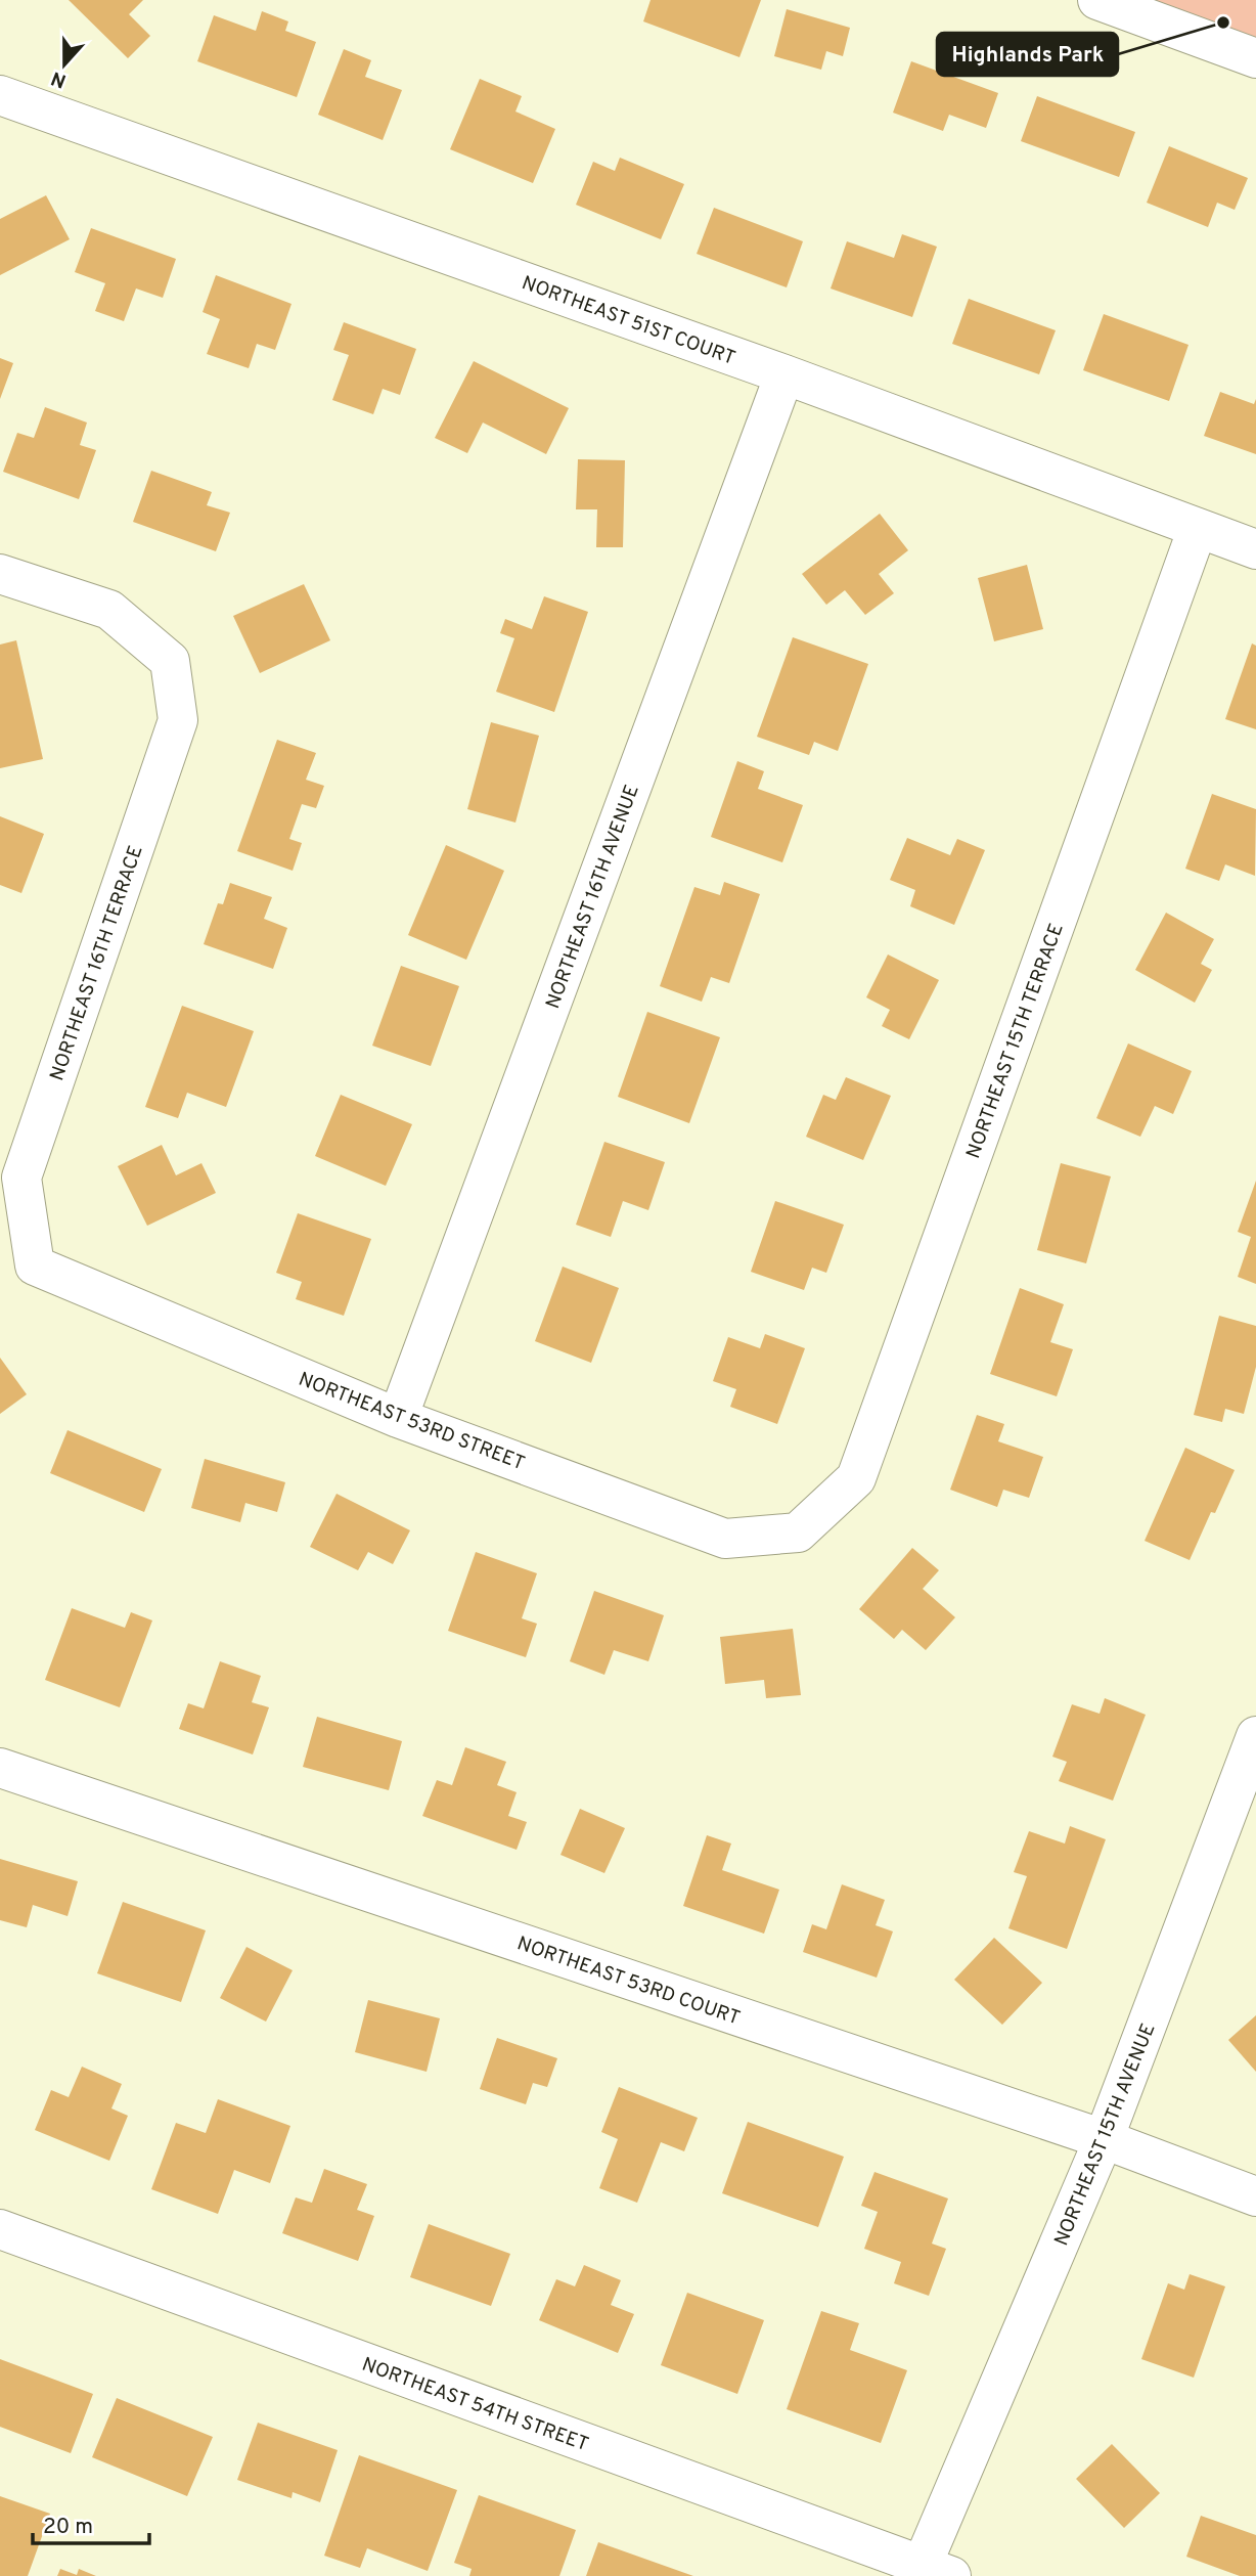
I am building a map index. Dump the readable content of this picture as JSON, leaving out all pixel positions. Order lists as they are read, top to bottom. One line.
{"streets":{"street":["NORTHEAST 51ST COURT","NORTHEAST 16TH AVENUE","NORTHEAST 16TH TERRACE","NORTHEAST 15TH TERRACE","NORTHEAST 53RD STREET","NORTHEAST 53RD COURT","NORTHEAST 15TH AVENUE","NORTHEAST 54TH STREET"]},"crossings":[["NORTHEAST 51ST COURT","NORTHEAST 16TH AVENUE"],["NORTHEAST 51ST COURT","NORTHEAST 15TH TERRACE"],["NORTHEAST 16TH AVENUE","NORTHEAST 53RD STREET"],["NORTHEAST 16TH TERRACE","NORTHEAST 53RD STREET"],["NORTHEAST 15TH TERRACE","NORTHEAST 53RD STREET"],["NORTHEAST 53RD COURT","NORTHEAST 15TH AVENUE"],["NORTHEAST 15TH AVENUE","NORTHEAST 54TH STREET"]],"places":["Highlands Park"],"scale_bar":"20 m","north":"bottom"}
